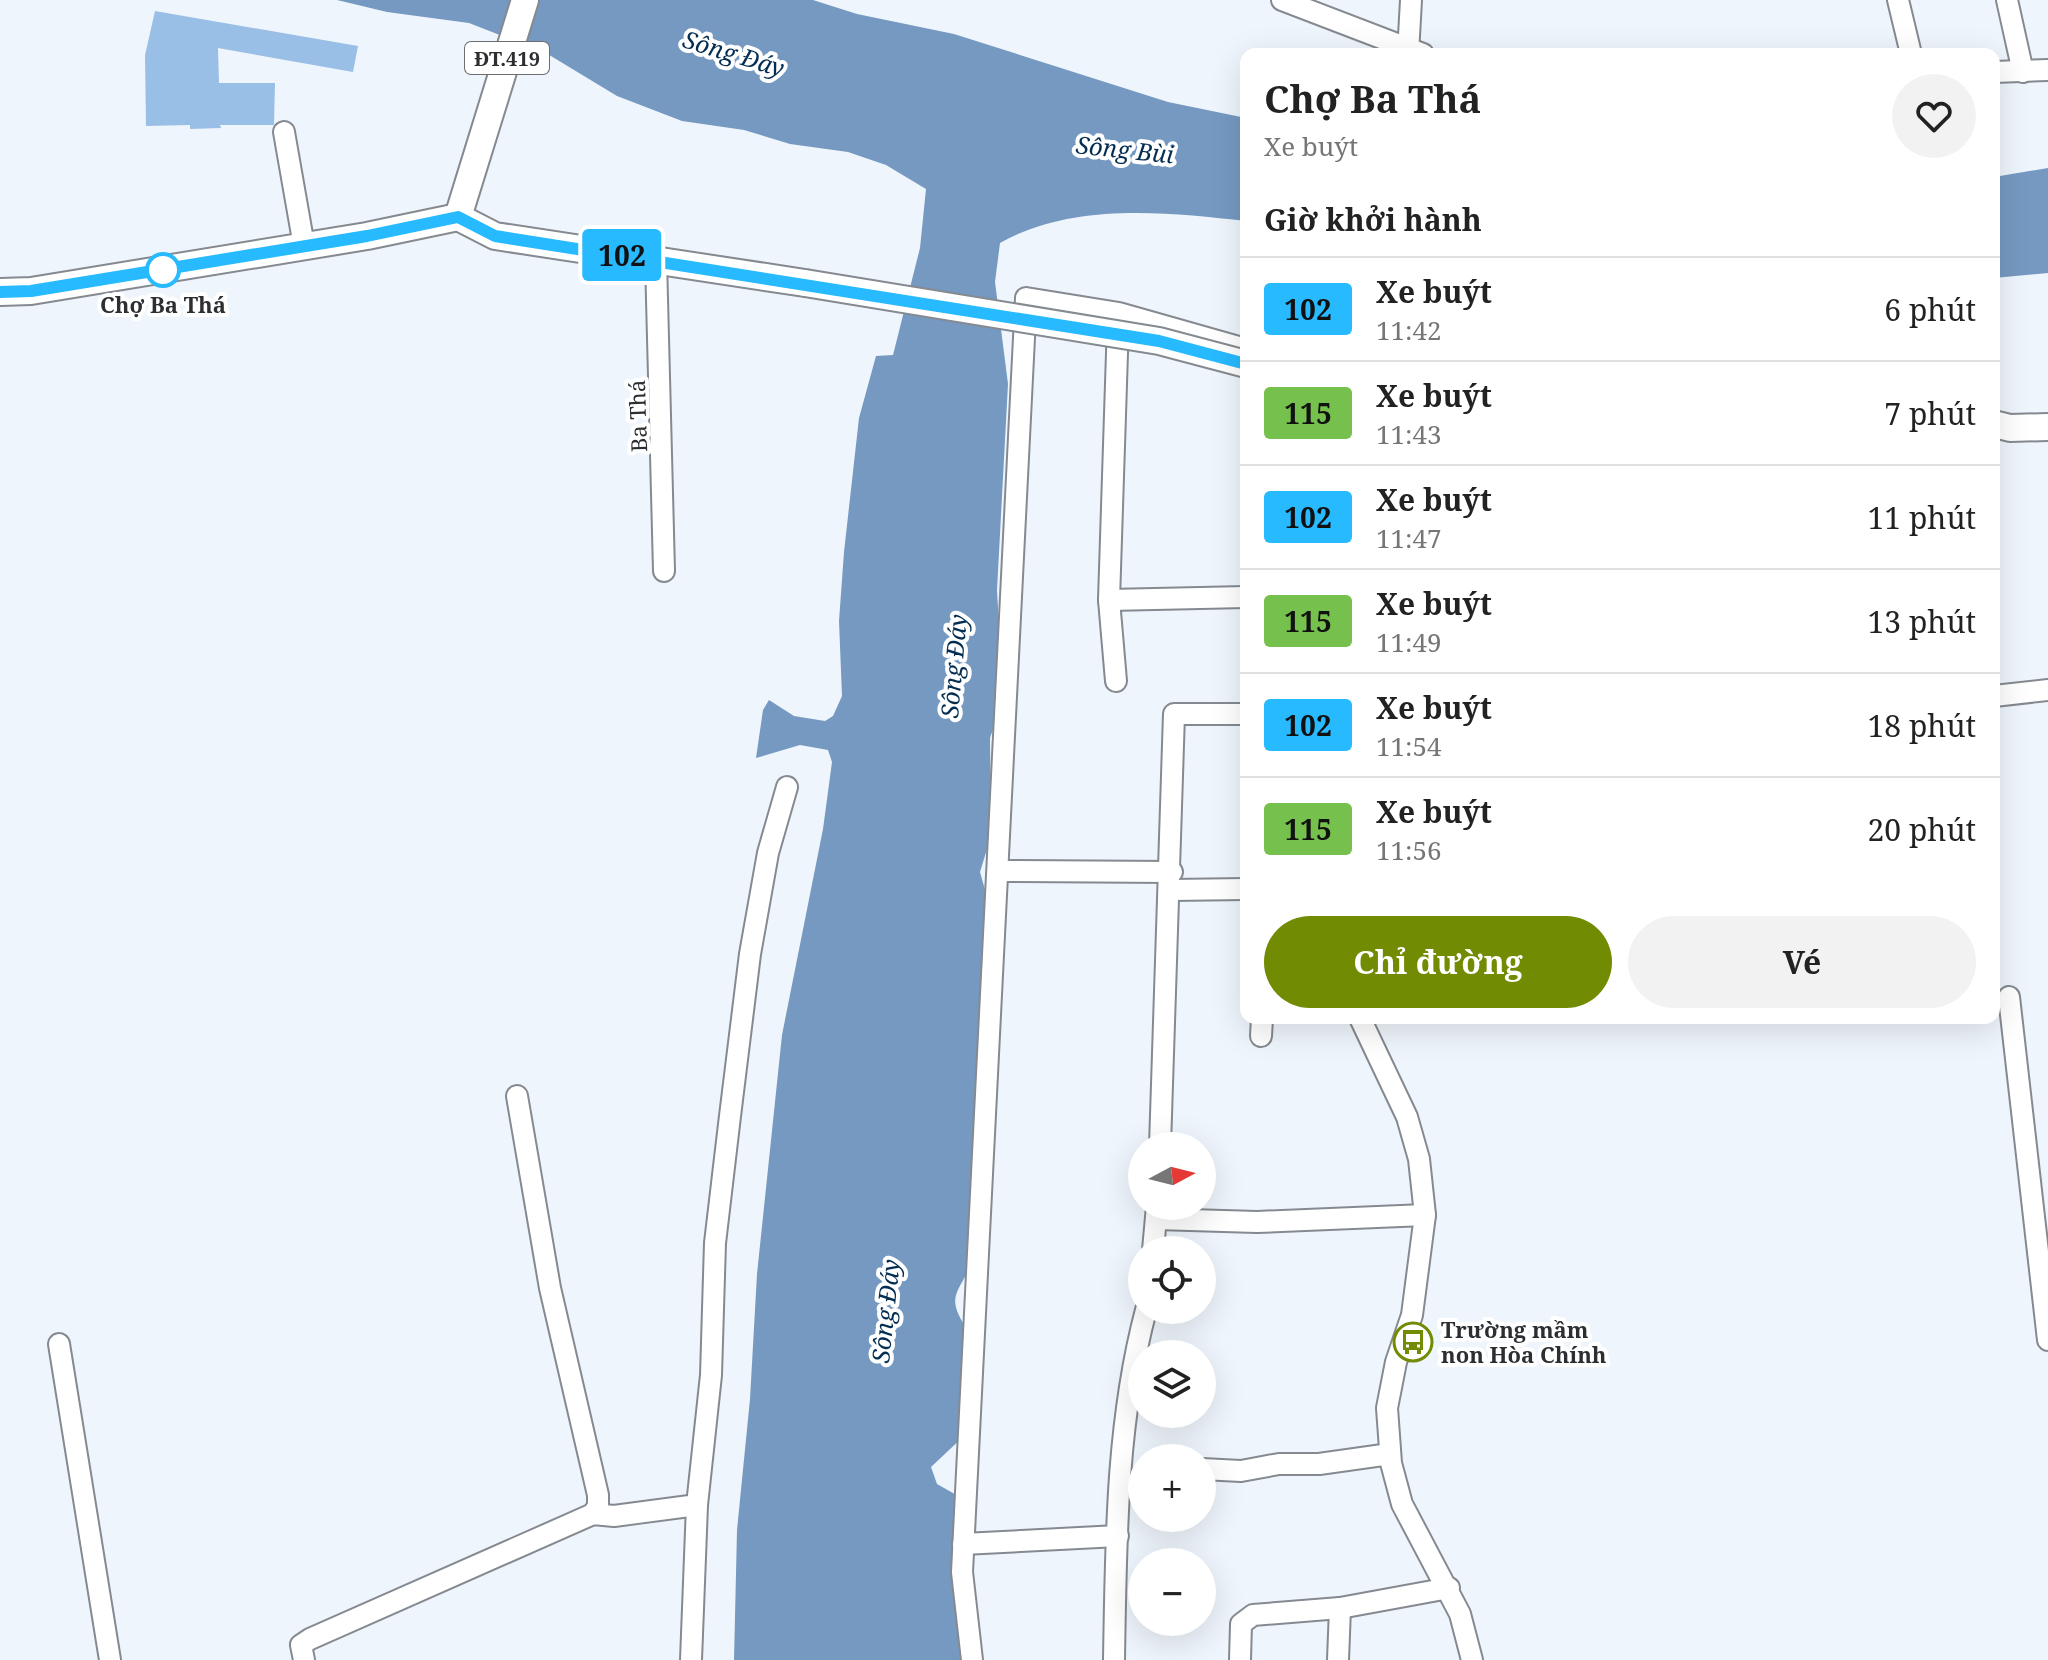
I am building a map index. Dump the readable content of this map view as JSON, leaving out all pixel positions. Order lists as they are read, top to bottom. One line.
{"streets":{"main road":["ĐT.419"],"street":["Ba Thá"]},"water":["Sông Đáy","Sông Bùi"],"places":{"other":["Chợ Ba Thá"],"bus stop":["Trường mầm non Hòa Chính"]},"lines":["bus line 102"],"north":"right","page":{"on_map":"102","heading":[["Chợ Ba Thá","Xe buýt"],"Giờ khởi hành"],"list":[{"mark":"102","name":"Xe buýt","note":"11:42","value":"6 phút"},{"mark":"115","name":"Xe buýt","note":"11:43","value":"7 phút"},{"mark":"102","name":"Xe buýt","note":"11:47","value":"11 phút"},{"mark":"115","name":"Xe buýt","note":"11:49","value":"13 phút"},{"mark":"102","name":"Xe buýt","note":"11:54","value":"18 phút"},{"mark":"115","name":"Xe buýt","note":"11:56","value":"20 phút"}],"buttons":["Chỉ đường","Vé"],"map_buttons":["+","−"]}}
